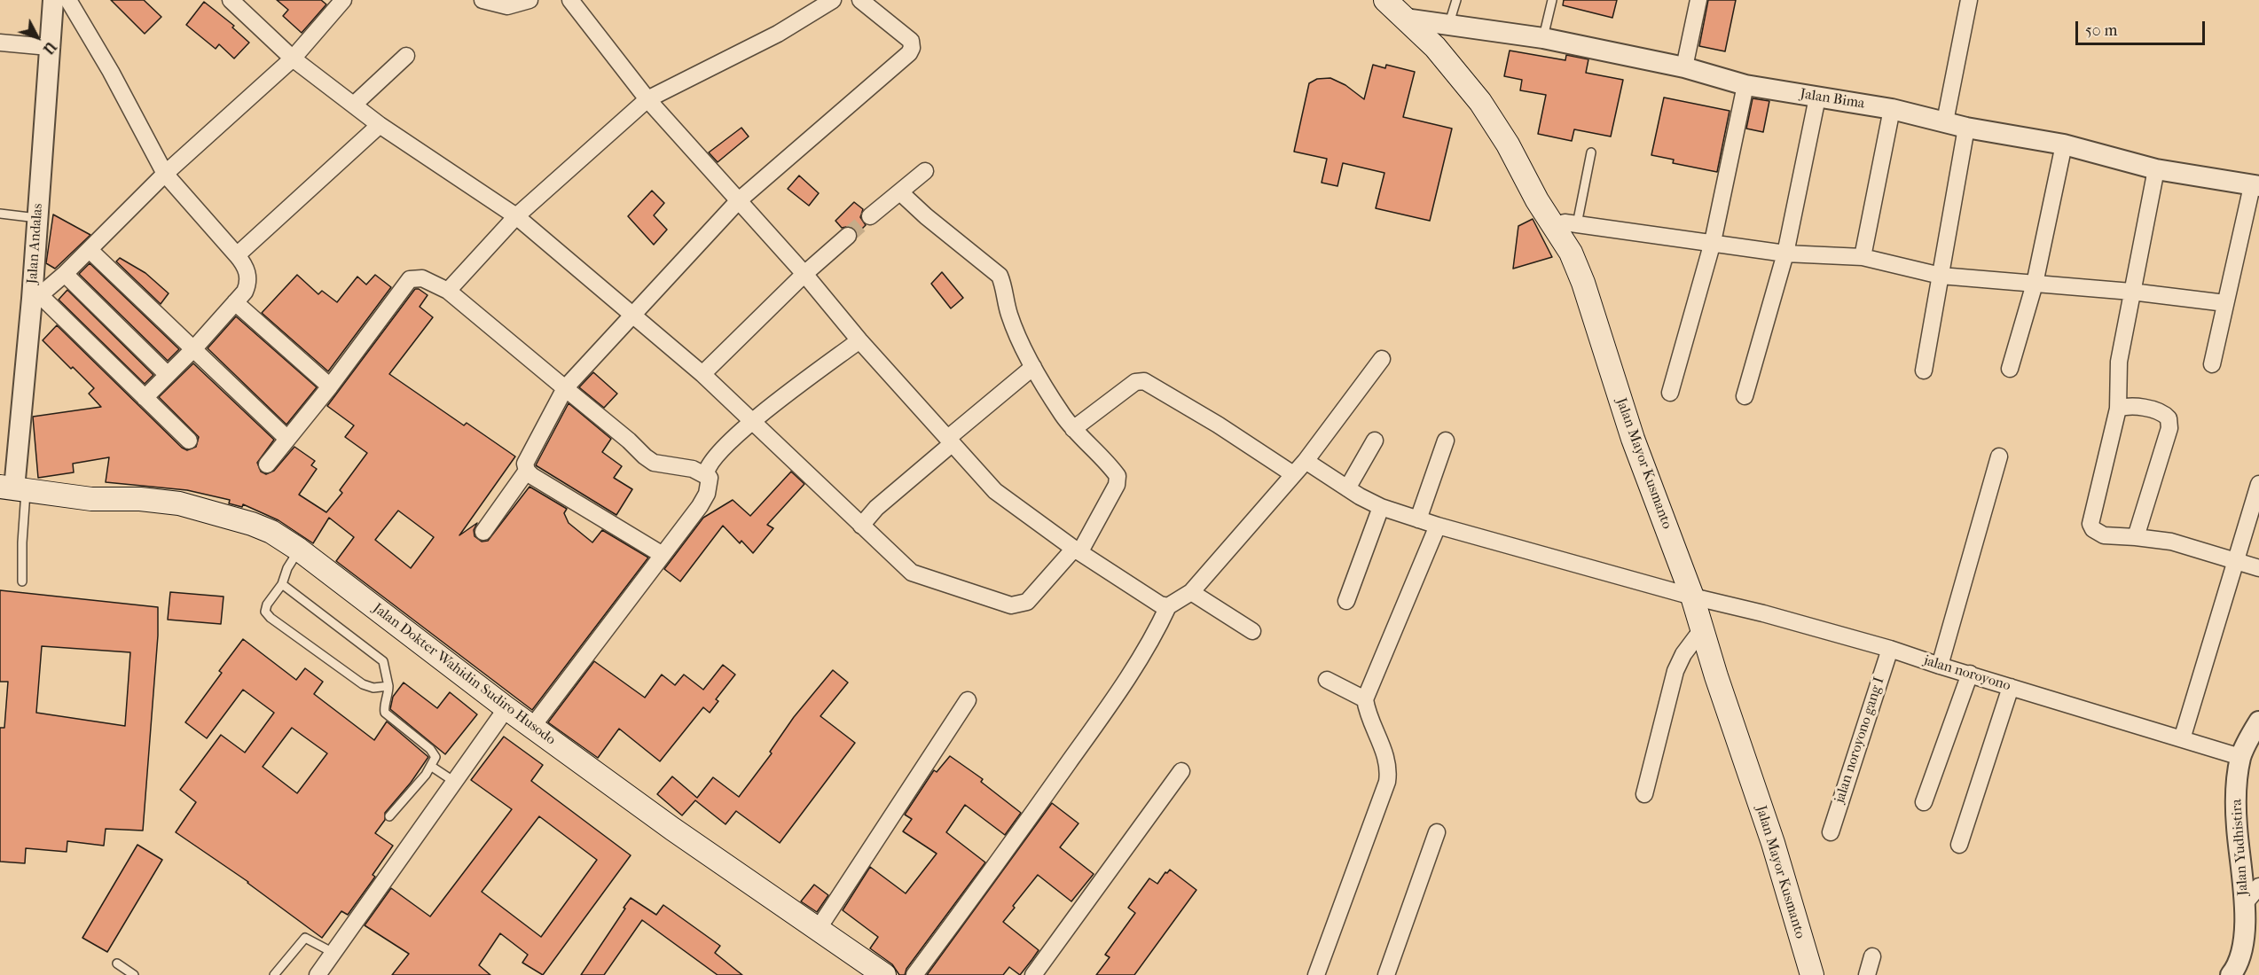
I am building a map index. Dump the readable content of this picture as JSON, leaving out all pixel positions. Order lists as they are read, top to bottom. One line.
{"streets":{"main road":["Jalan Mayor Kusmanto","Jalan Dokter Wahidin Sudiro Husodo"],"street":["Jalan Bima","Jalan Andalas","jalan noroyono","jalan noroyono gang I","Jalan Yudhistira"]},"crossings":[["Jalan Bima","Jalan Mayor Kusmanto"],["Jalan Andalas","Jalan Dokter Wahidin Sudiro Husodo"],["Jalan Mayor Kusmanto","jalan noroyono"],["jalan noroyono","jalan noroyono gang I"],["jalan noroyono","Jalan Yudhistira"]],"scale_bar":"50 m","north":"bottom right"}
